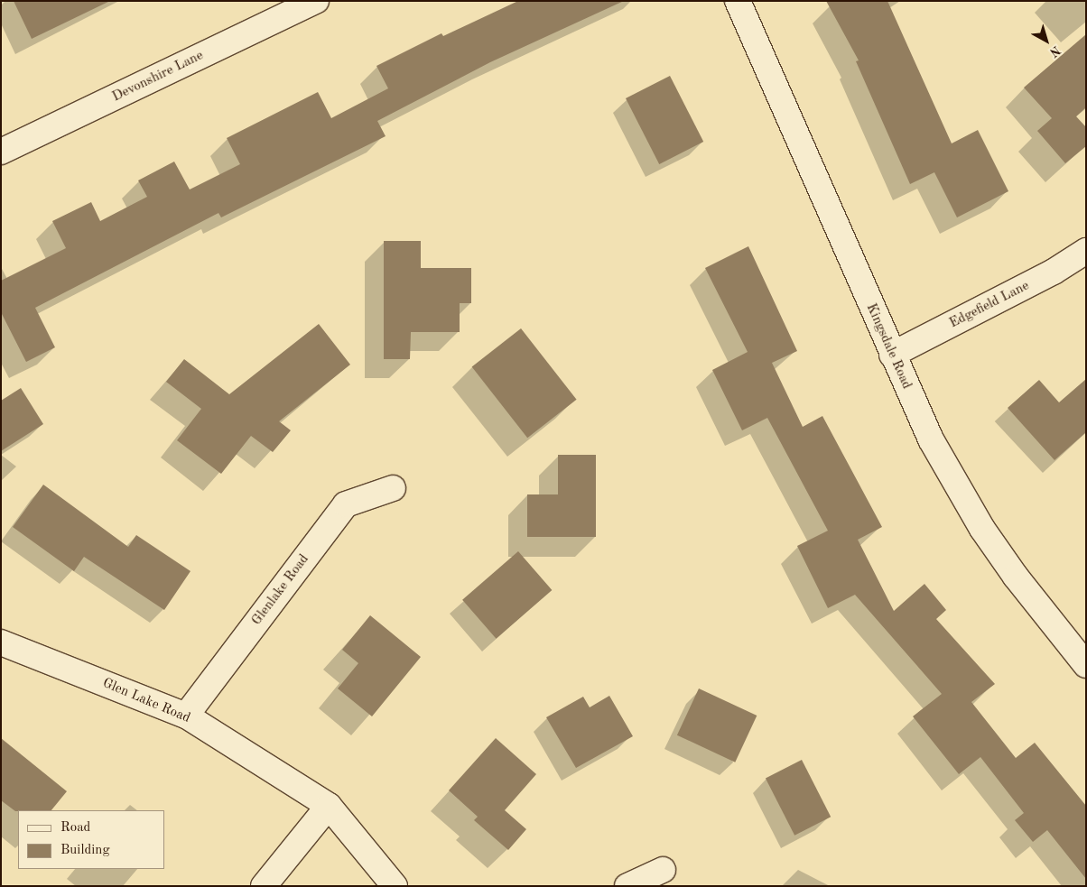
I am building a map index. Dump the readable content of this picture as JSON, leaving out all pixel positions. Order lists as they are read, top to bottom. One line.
{"streets":{"street":["Devonshire Lane","Edgefield Lane","Kingsdale Road","Glenlake Road","Glen Lake Road"]},"crossings":[["Edgefield Lane","Kingsdale Road"],["Glenlake Road","Glen Lake Road"]],"legend":["Road","Building"],"north":"bottom right"}
